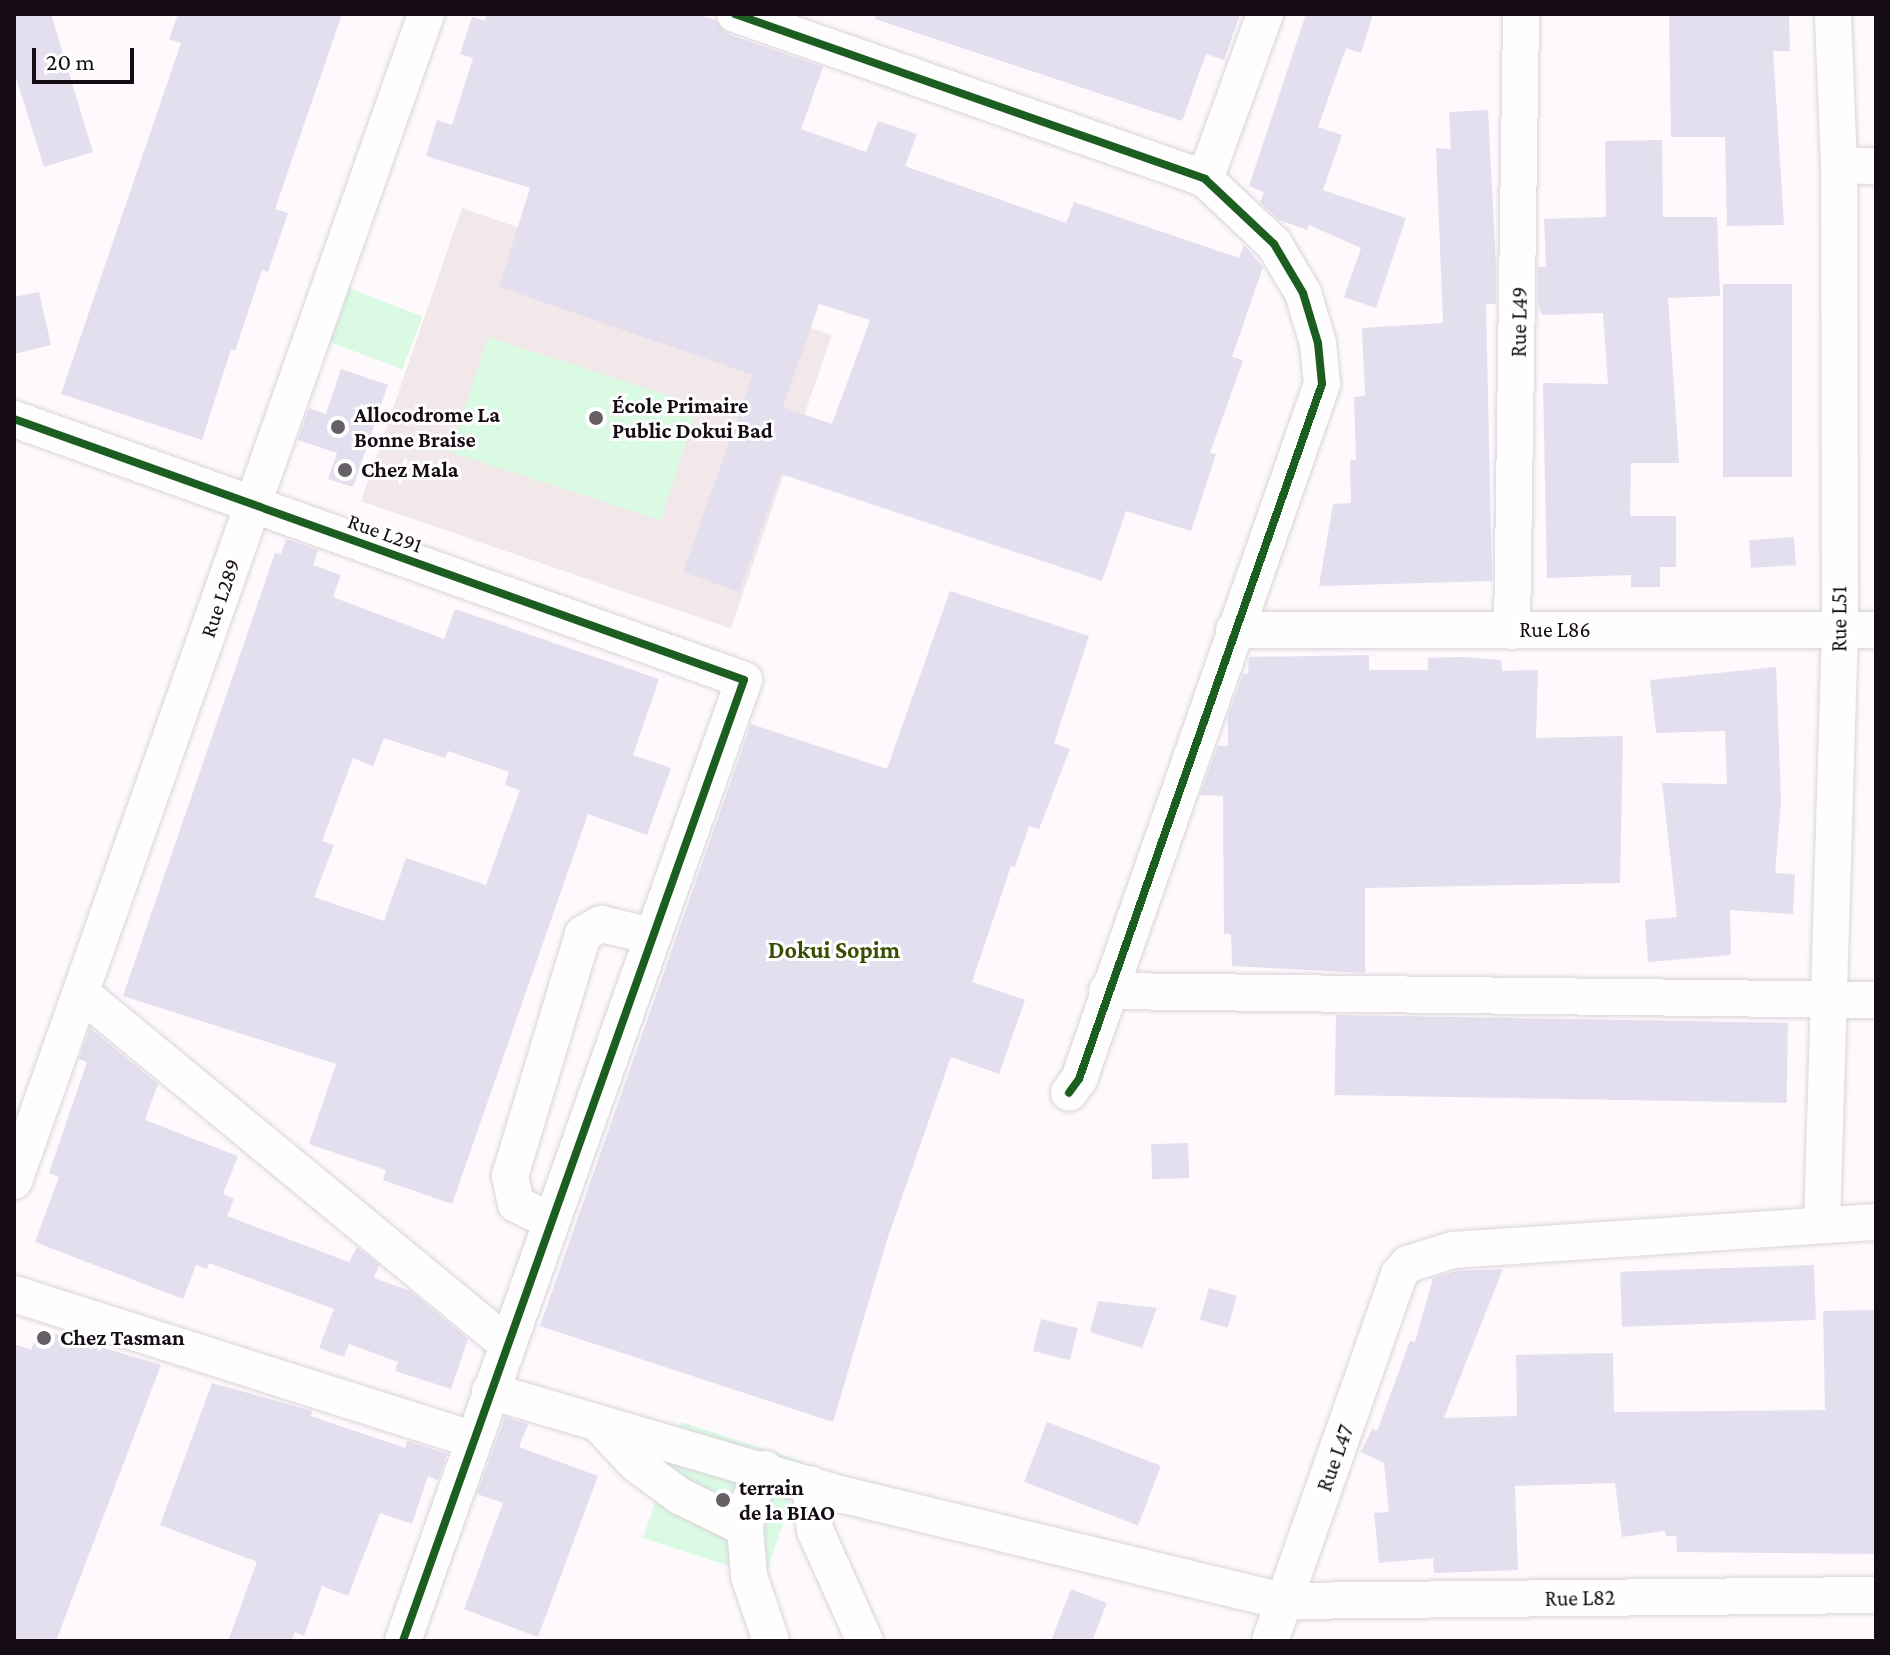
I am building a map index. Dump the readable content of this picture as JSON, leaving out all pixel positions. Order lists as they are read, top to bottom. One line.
{"streets":{"street":["Rue L49","Rue L291","Rue L289","Rue L51","Rue L86","Rue L47","Rue L82"]},"crossings":[["Rue L49","Rue L86"],["Rue L291","Rue L289"],["Rue L51","Rue L86"],["Rue L51","Rue L47"],["Rue L47","Rue L82"]],"districts":["Dokui Sopim"],"places":["École Primaire Public Dokui Bad","Allocodrome La Bonne Braise","Chez Mala","Chez Tasman","terrain de la BIAO"],"scale_bar":"20 m"}
